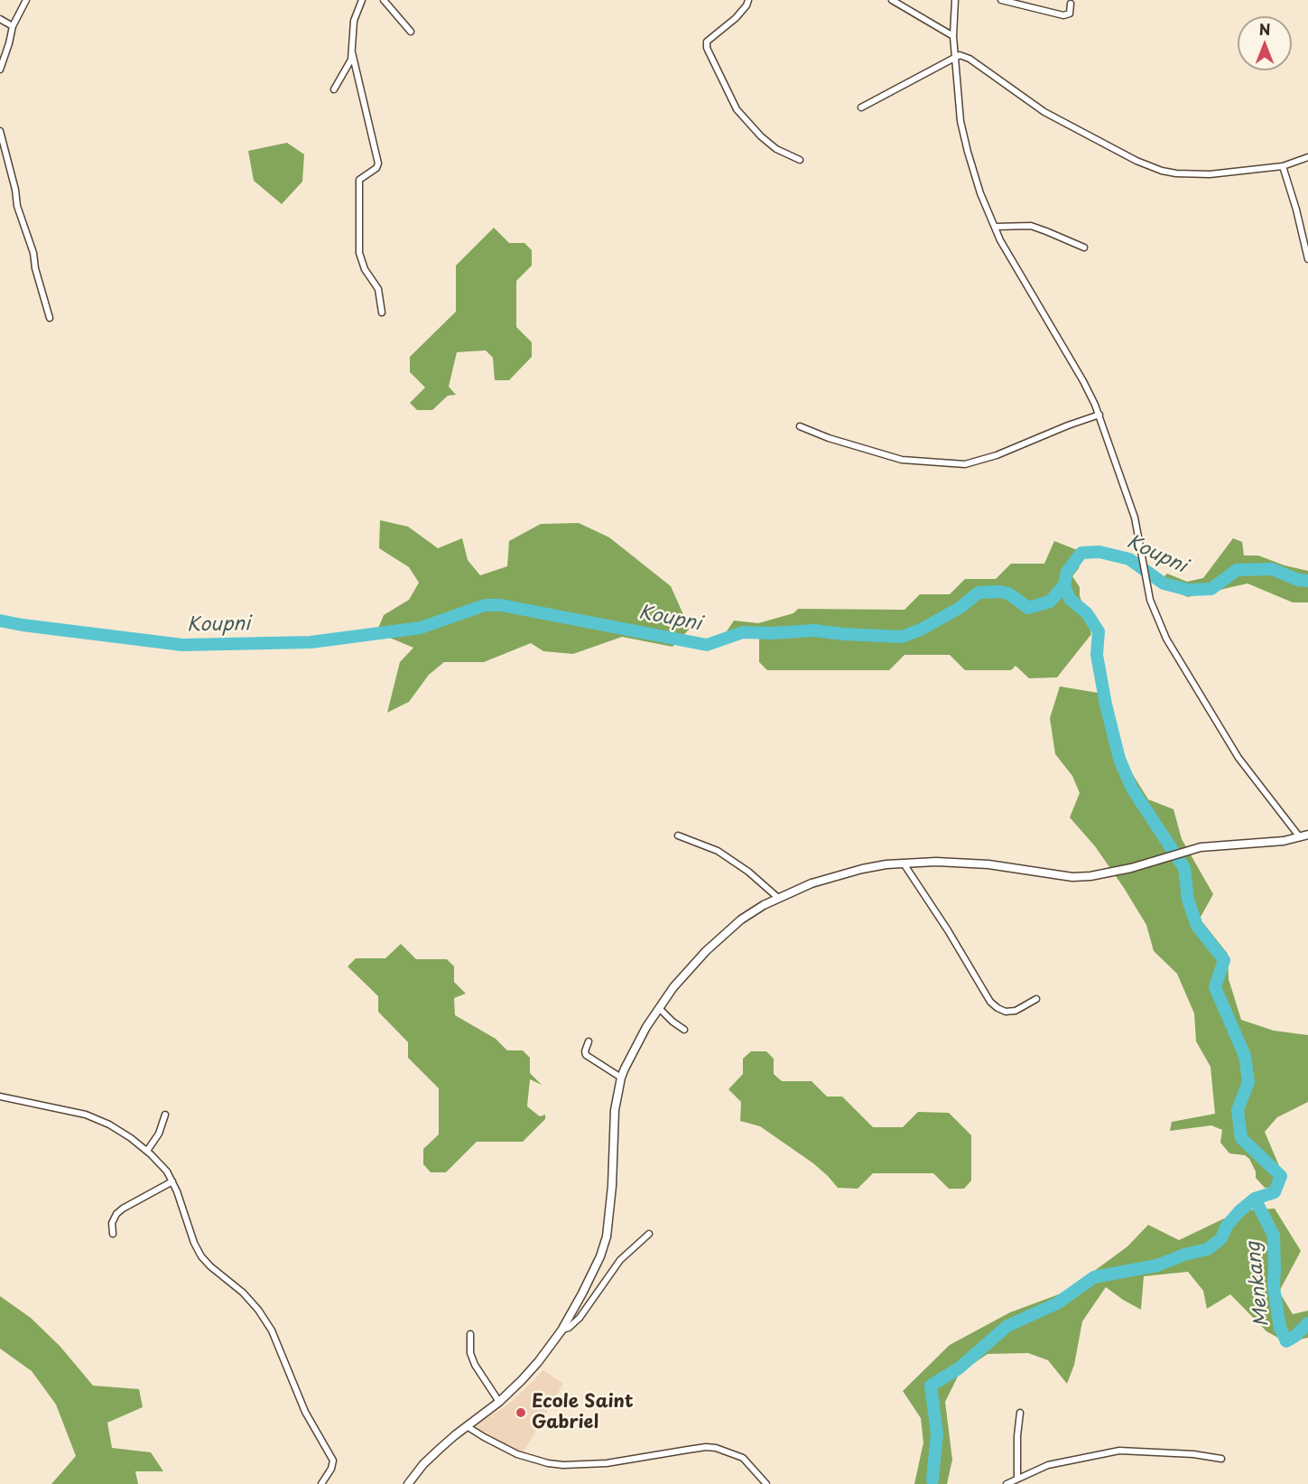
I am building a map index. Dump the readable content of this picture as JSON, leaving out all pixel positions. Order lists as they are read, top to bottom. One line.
{"water":["Koupni","Menkang"],"places":["Ecole Saint Gabriel"],"north":"top"}
